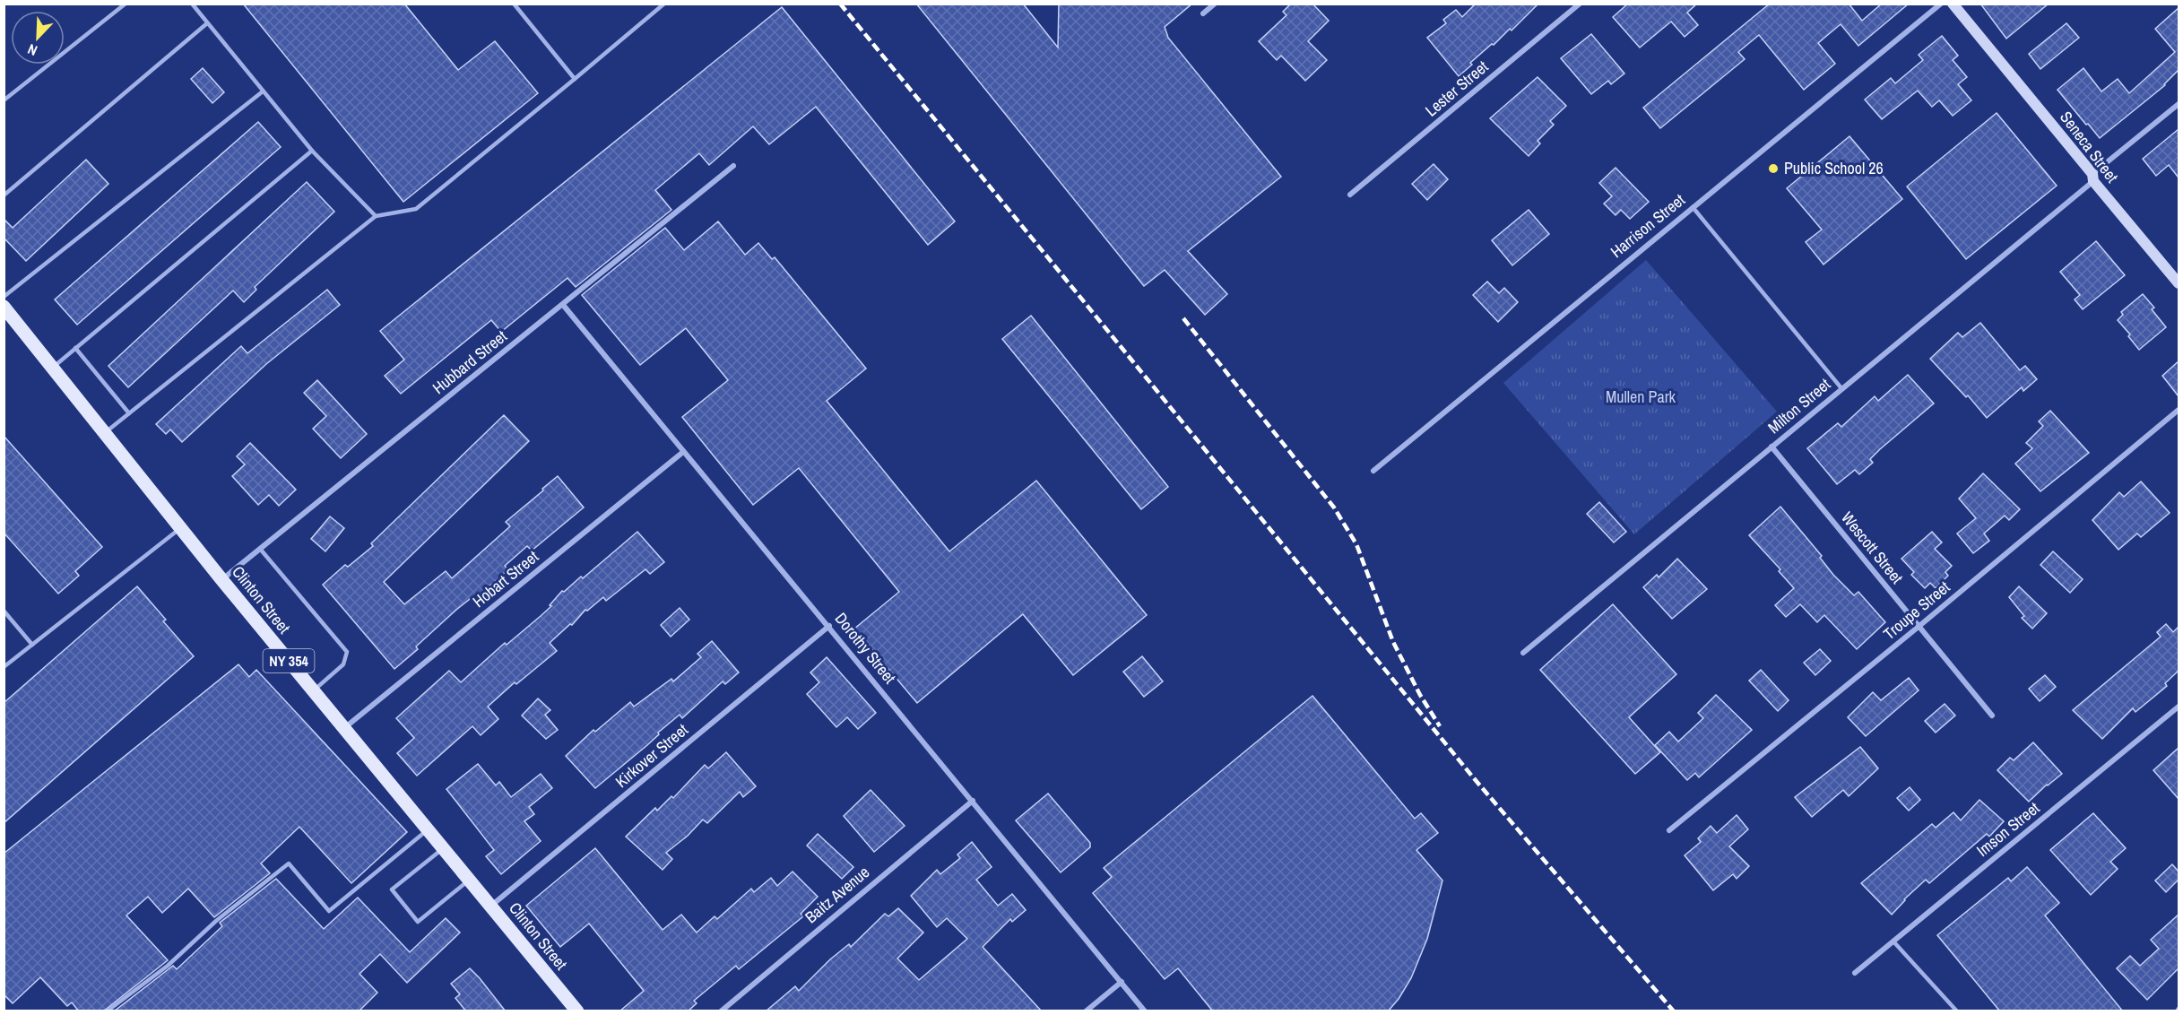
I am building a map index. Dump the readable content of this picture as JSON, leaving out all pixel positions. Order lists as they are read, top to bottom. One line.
{"streets":{"main road":["Seneca Street","Clinton Street","NY 354"],"street":["Lester Street","Harrison Street","Hubbard Street","Milton Street","Wescott Street","Hobart Street","Troupe Street","Dorothy Street","Kirkover Street","Imson Street","Baitz Avenue"]},"crossings":[["Seneca Street","Milton Street"],["Hubbard Street","Clinton Street"],["Hubbard Street","Dorothy Street"],["Milton Street","Wescott Street"],["Wescott Street","Troupe Street"],["Hobart Street","Clinton Street"],["Hobart Street","Dorothy Street"],["Clinton Street","Kirkover Street"],["Dorothy Street","Kirkover Street"],["Dorothy Street","Baitz Avenue"]],"parks":["Mullen Park"],"places":["Public School 26"],"north":"bottom left"}
